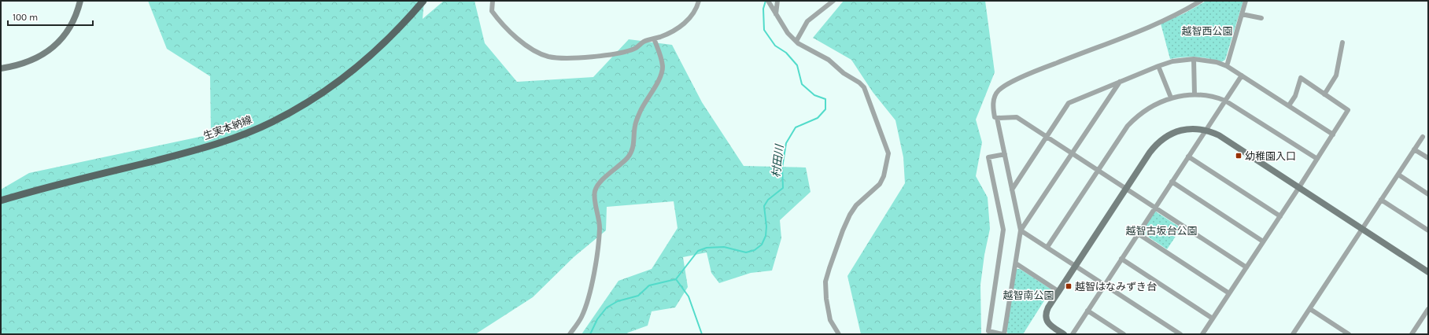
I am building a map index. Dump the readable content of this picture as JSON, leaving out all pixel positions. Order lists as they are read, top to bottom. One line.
{"streets":{"main road":["生実本納線"]},"water":["村田川"],"parks":["越智西公園","越智古坂台公園","越智南公園"],"places":{"transit":["幼稚園入口","越智はなみずき台"]},"scale_bar":"100 m"}
